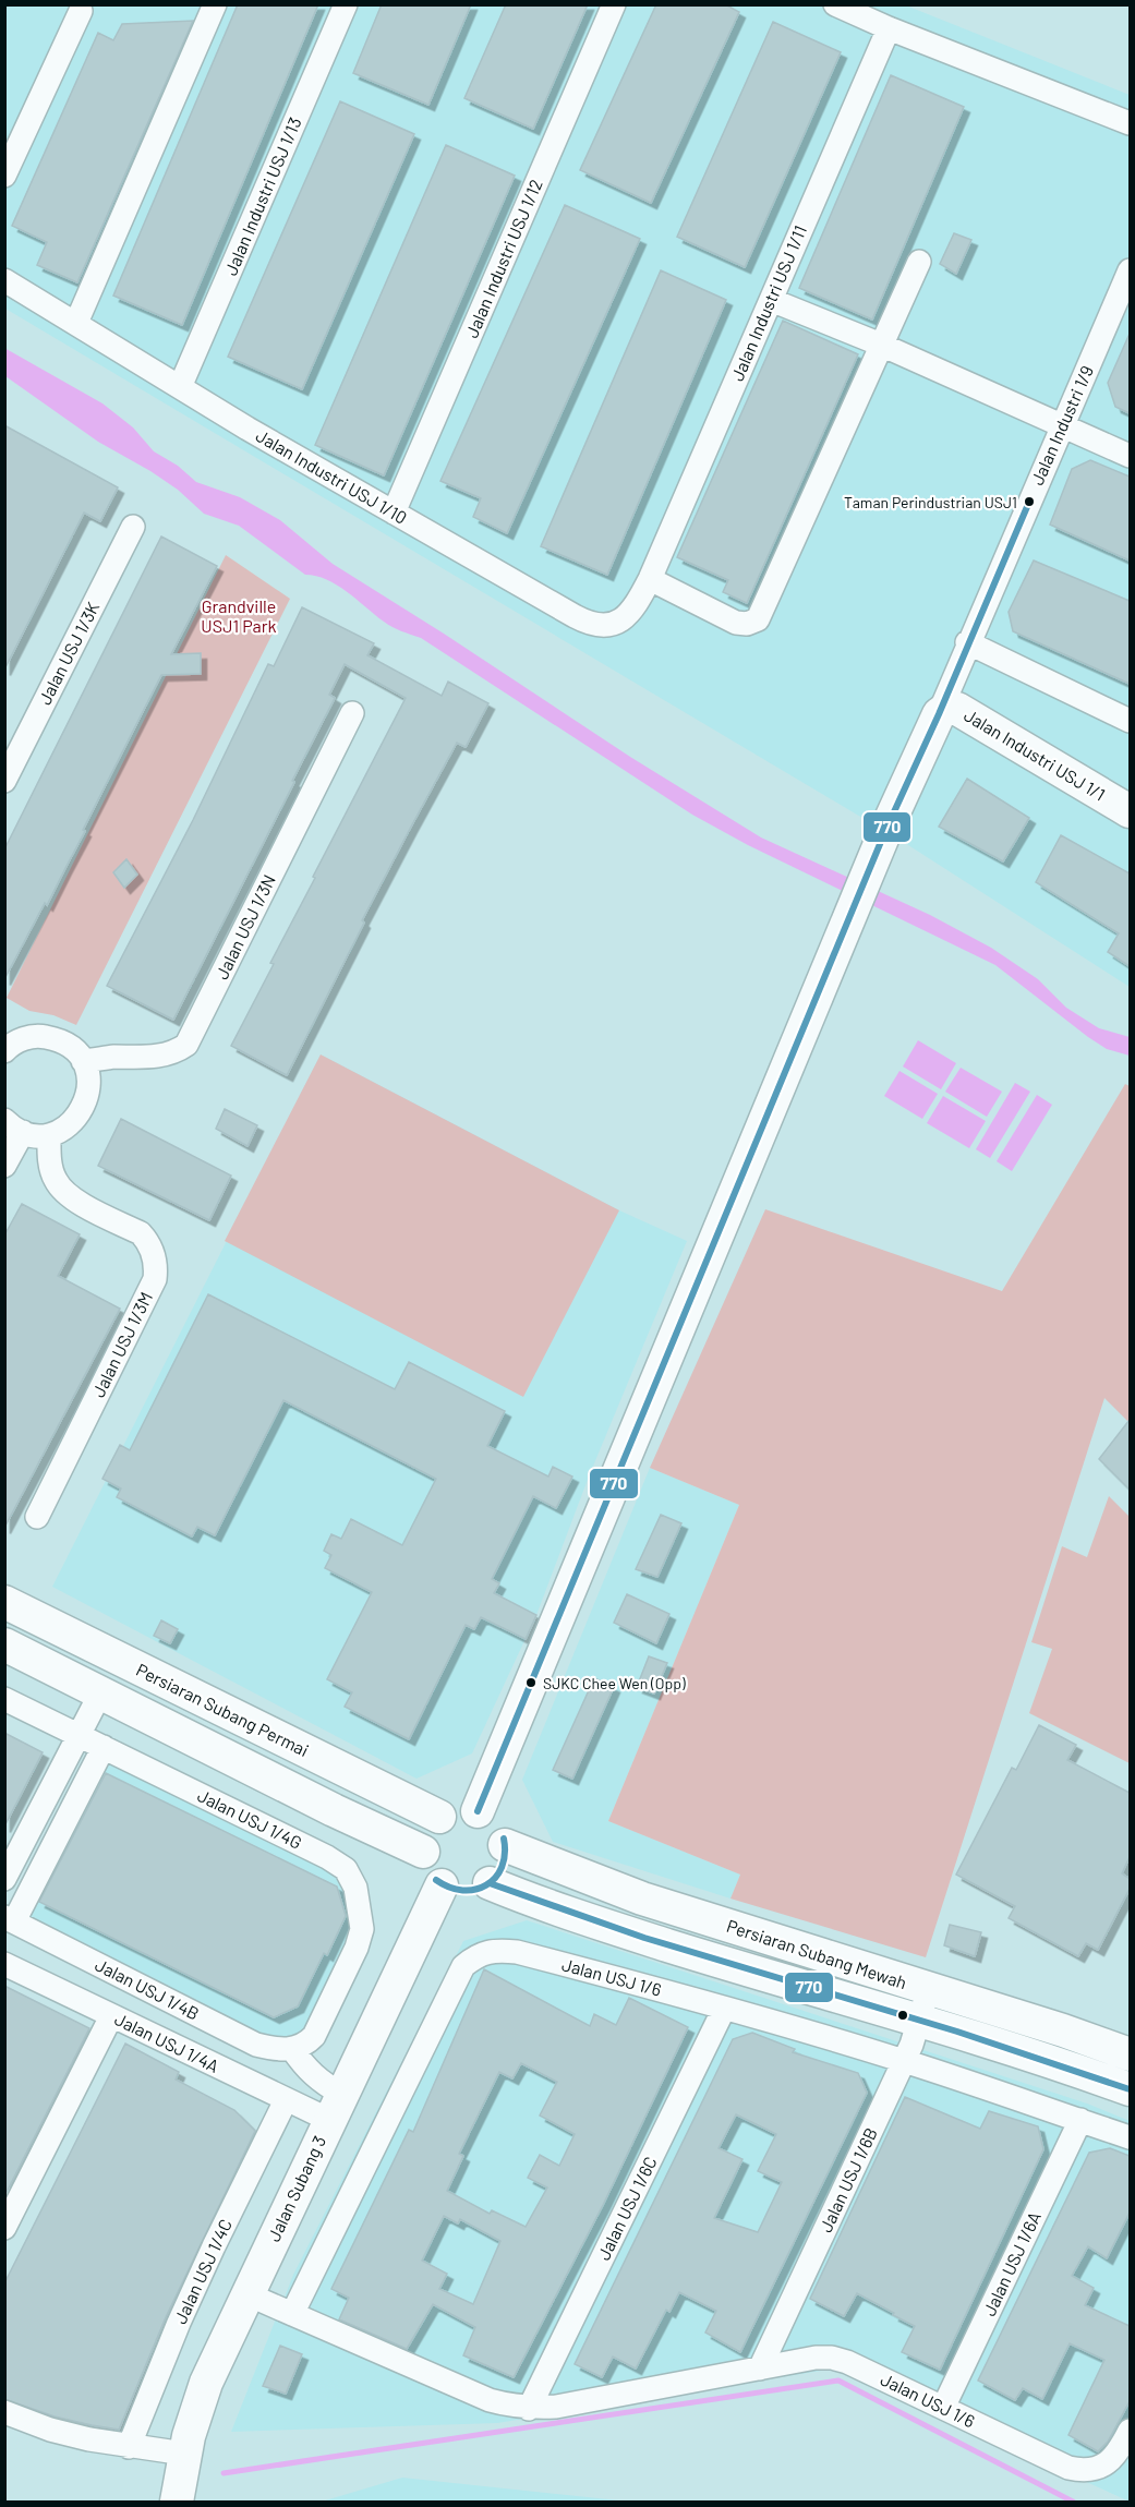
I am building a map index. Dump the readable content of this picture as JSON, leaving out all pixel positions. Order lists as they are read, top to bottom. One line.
{"streets":{"main road":["Jalan Industri 1/9","Jalan Industri USJ 1/1","Persiaran Subang Permai","Persiaran Subang Mewah","Jalan Subang 3"],"street":["Jalan Industri USJ 1/13","Jalan Industri USJ 1/12","Jalan Industri USJ 1/11","Jalan Industri USJ 1/10","Jalan USJ 1/3K","Jalan USJ 1/3N","Jalan USJ 1/3M","Jalan USJ 1/4G","Jalan USJ 1/6","Jalan USJ 1/4B","Jalan USJ 1/4A","Jalan USJ 1/6B","Jalan USJ 1/6C","Jalan USJ 1/6A","Jalan USJ 1/4C"]},"crossings":[["Jalan Industri USJ 1/13","Jalan Industri USJ 1/10"],["Jalan Industri USJ 1/12","Jalan Industri USJ 1/10"],["Jalan Industri USJ 1/11","Jalan Industri USJ 1/10"],["Jalan Industri 1/9","Jalan Industri USJ 1/1"],["Jalan Industri 1/9","Persiaran Subang Permai"],["Jalan Industri 1/9","Persiaran Subang Mewah"],["Jalan Industri 1/9","Jalan Subang 3"],["Persiaran Subang Permai","Persiaran Subang Mewah"],["Persiaran Subang Permai","Jalan Subang 3"],["Jalan USJ 1/4G","Jalan USJ 1/4B"],["Persiaran Subang Mewah","Jalan USJ 1/6B"],["Persiaran Subang Mewah","Jalan Subang 3"],["Jalan USJ 1/6","Jalan USJ 1/6B"],["Jalan USJ 1/6","Jalan Subang 3"],["Jalan USJ 1/6","Jalan USJ 1/6C"],["Jalan USJ 1/6","Jalan USJ 1/6A"],["Jalan USJ 1/4A","Jalan Subang 3"],["Jalan USJ 1/4A","Jalan USJ 1/4C"]],"parks":["Grandville USJ1 Park"],"places":["Taman Perindustrian USJ1","SJKC Chee Wen (Opp)"],"lines":["transit line 770"]}
